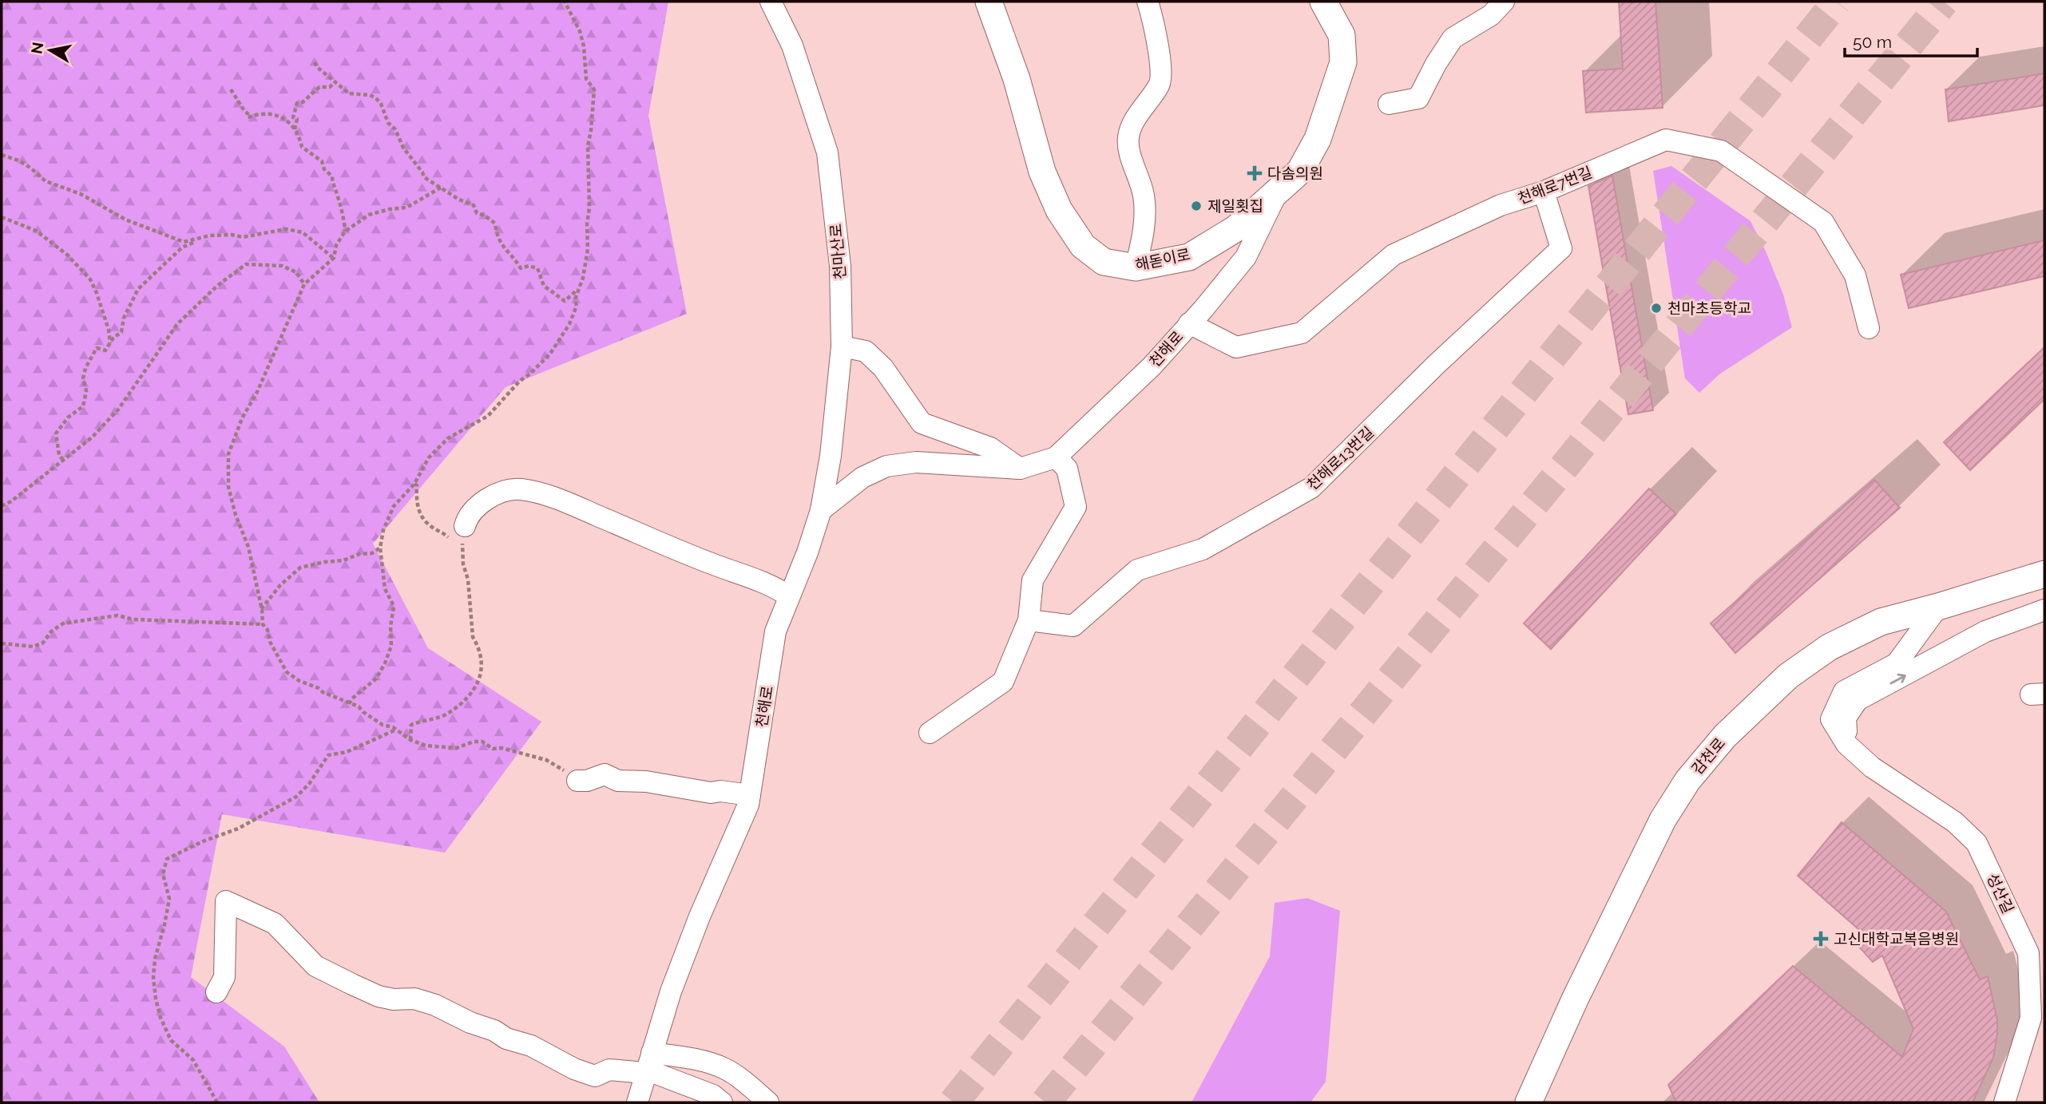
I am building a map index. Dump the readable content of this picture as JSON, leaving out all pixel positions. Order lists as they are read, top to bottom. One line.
{"streets":{"main road":["해돋이로","감천로"],"street":["천해로7번길","천마산로","천해로","천해로13번길","성산길"]},"crossings":[["천해로7번길","천해로"],["천해로7번길","천해로13번길"],["천마산로","천해로"],["해돋이로","천해로"],["감천로","성산길"]],"places":{"health":["다솜의원","고신대학교복음병원"],"other":["제일횟집","천마초등학교"]},"scale_bar":"50 m","north":"left"}
